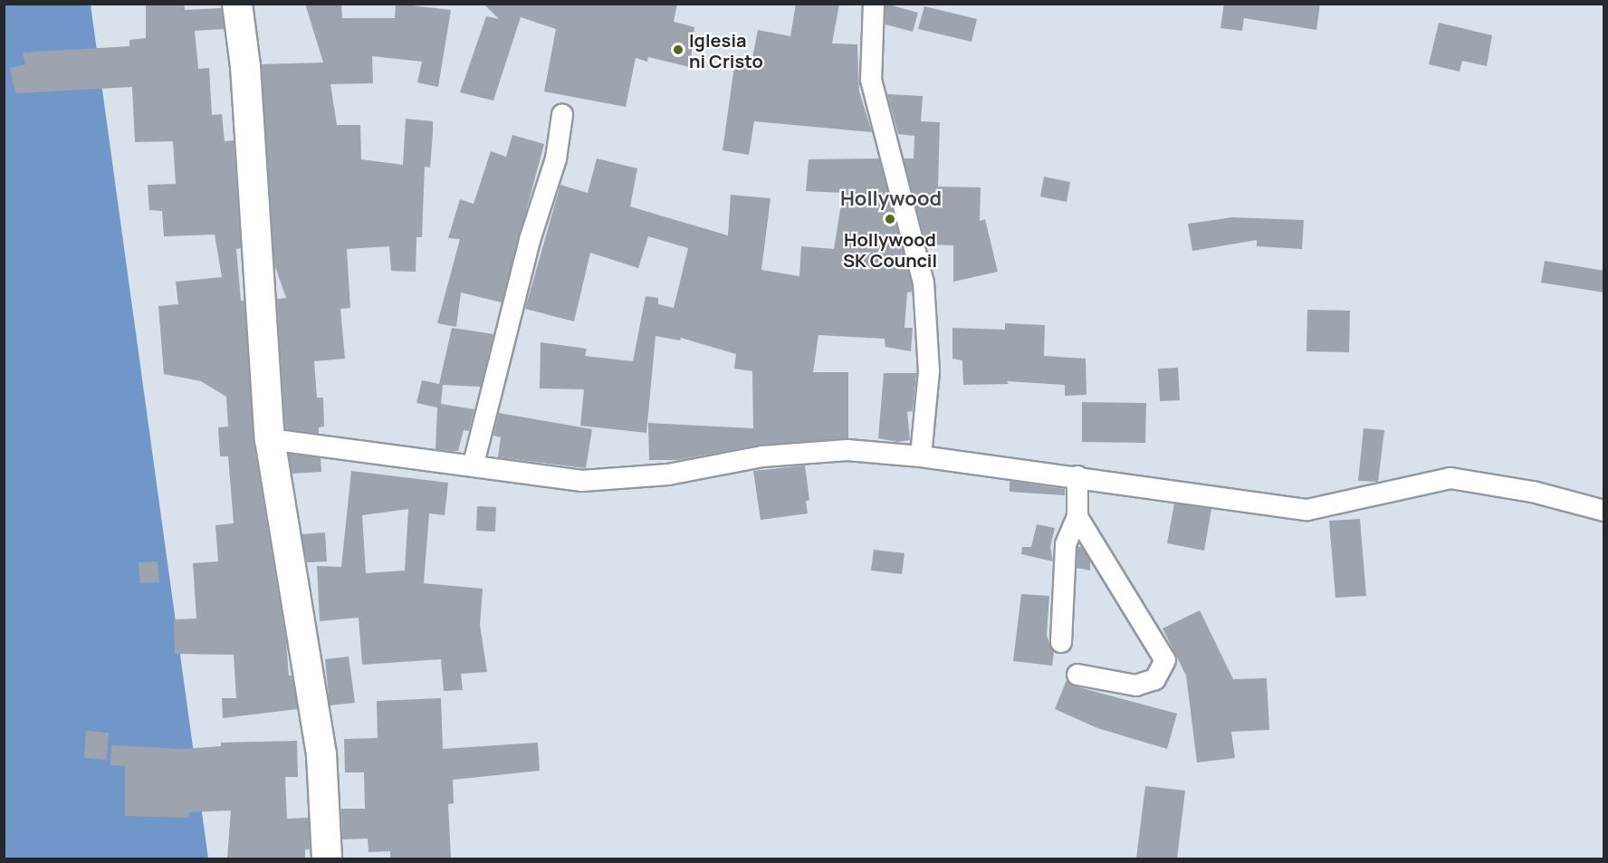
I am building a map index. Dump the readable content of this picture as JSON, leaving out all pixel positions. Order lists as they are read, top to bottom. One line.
{"districts":["Hollywood"],"places":["Iglesia ni Cristo","Hollywood SK Council"]}
